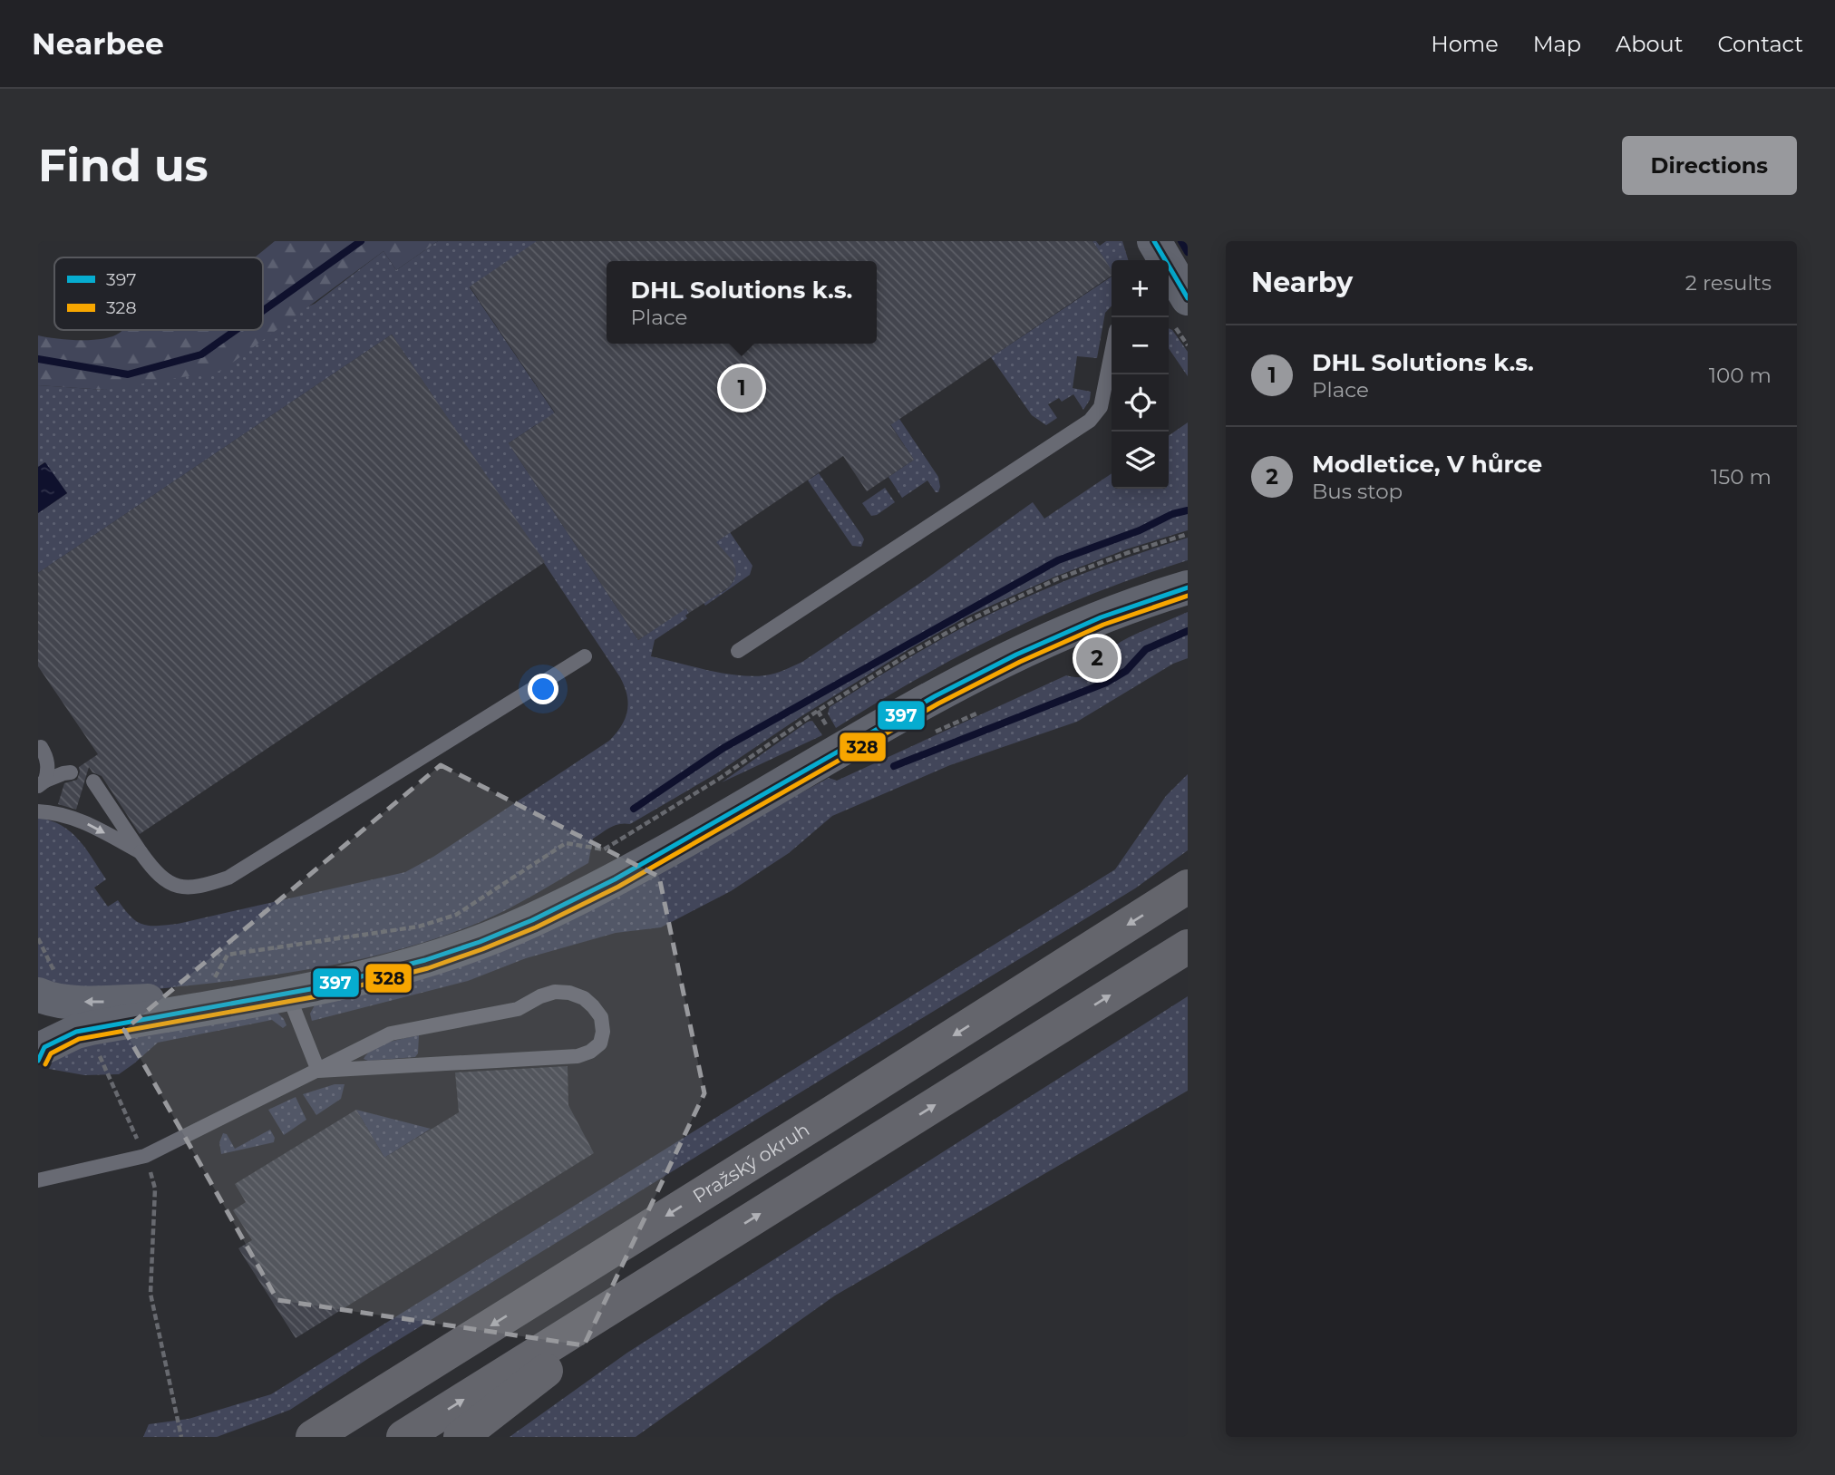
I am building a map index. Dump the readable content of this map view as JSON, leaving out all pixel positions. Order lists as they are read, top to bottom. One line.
{"streets":{"highway":["Pražský okruh"]},"lines":["transit line 397","transit line 328"],"legend":["397","328"],"page":{"header":"Nearbee","nav":["Home","Map","About","Contact"],"buttons":"Directions","title":"Find us","heading":["Nearby","2 results"],"map_buttons":["+","−"],"popup":["DHL Solutions k.s.","Place"],"list":[{"mark":"1","name":"DHL Solutions k.s.","note":"Place","value":"100 m"},{"mark":"2","name":"Modletice, V hůrce","note":"Bus stop","value":"150 m"}],"pins":["1","2"]}}
